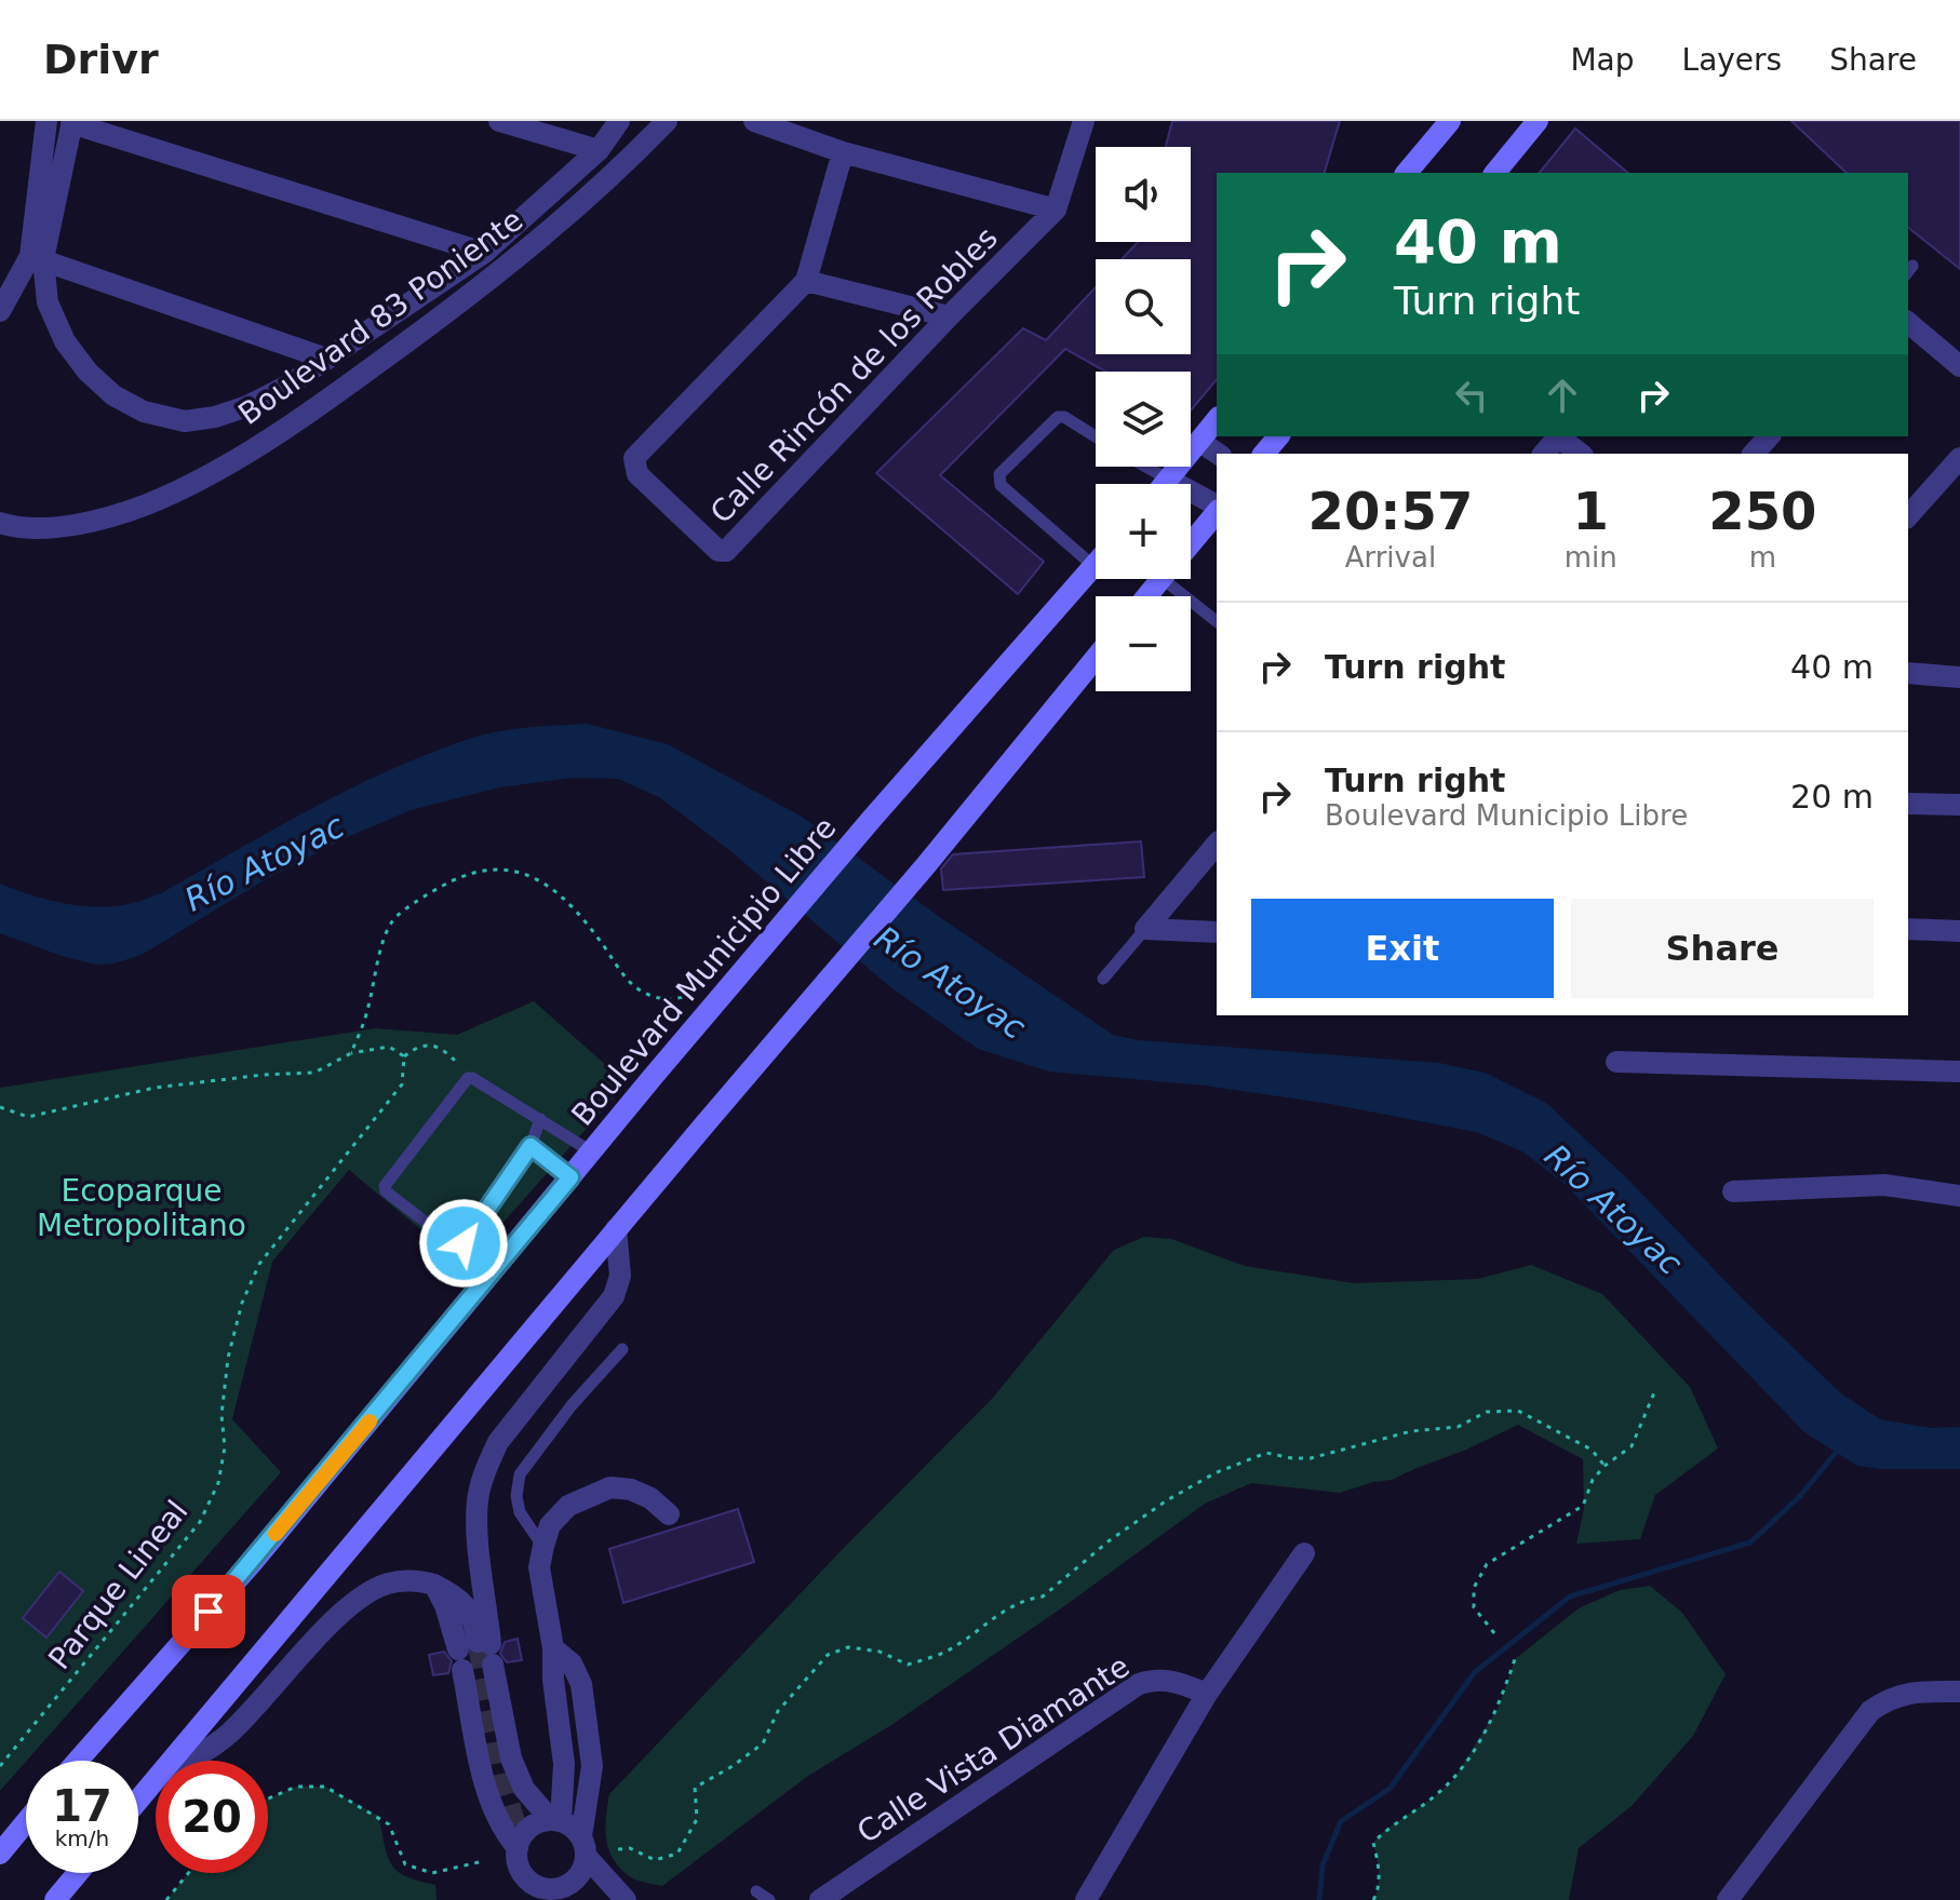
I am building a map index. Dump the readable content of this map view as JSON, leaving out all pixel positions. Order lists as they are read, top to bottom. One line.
{"streets":{"main road":["Boulevard Municipio Libre"],"street":["Boulevard 83 Poniente","Calle Rincón de los Robles","Calle Vista Diamante"],"path":["Parque Lineal"]},"water":["Río Atoyac"],"parks":["Ecoparque Metropolitano"],"page":{"header":"Drivr","nav":["Map","Layers","Share"],"map_buttons":["+","−"],"turn":["40 m","Turn right"],"eta":["20:57","Arrival","1","min","250","m"],"list":[{"name":"Turn right","value":"40 m"},{"name":"Turn right","note":"Boulevard Municipio Libre","value":"20 m"}],"buttons":["Exit","Share"],"speed":"17 km/h","limit":"20"}}
